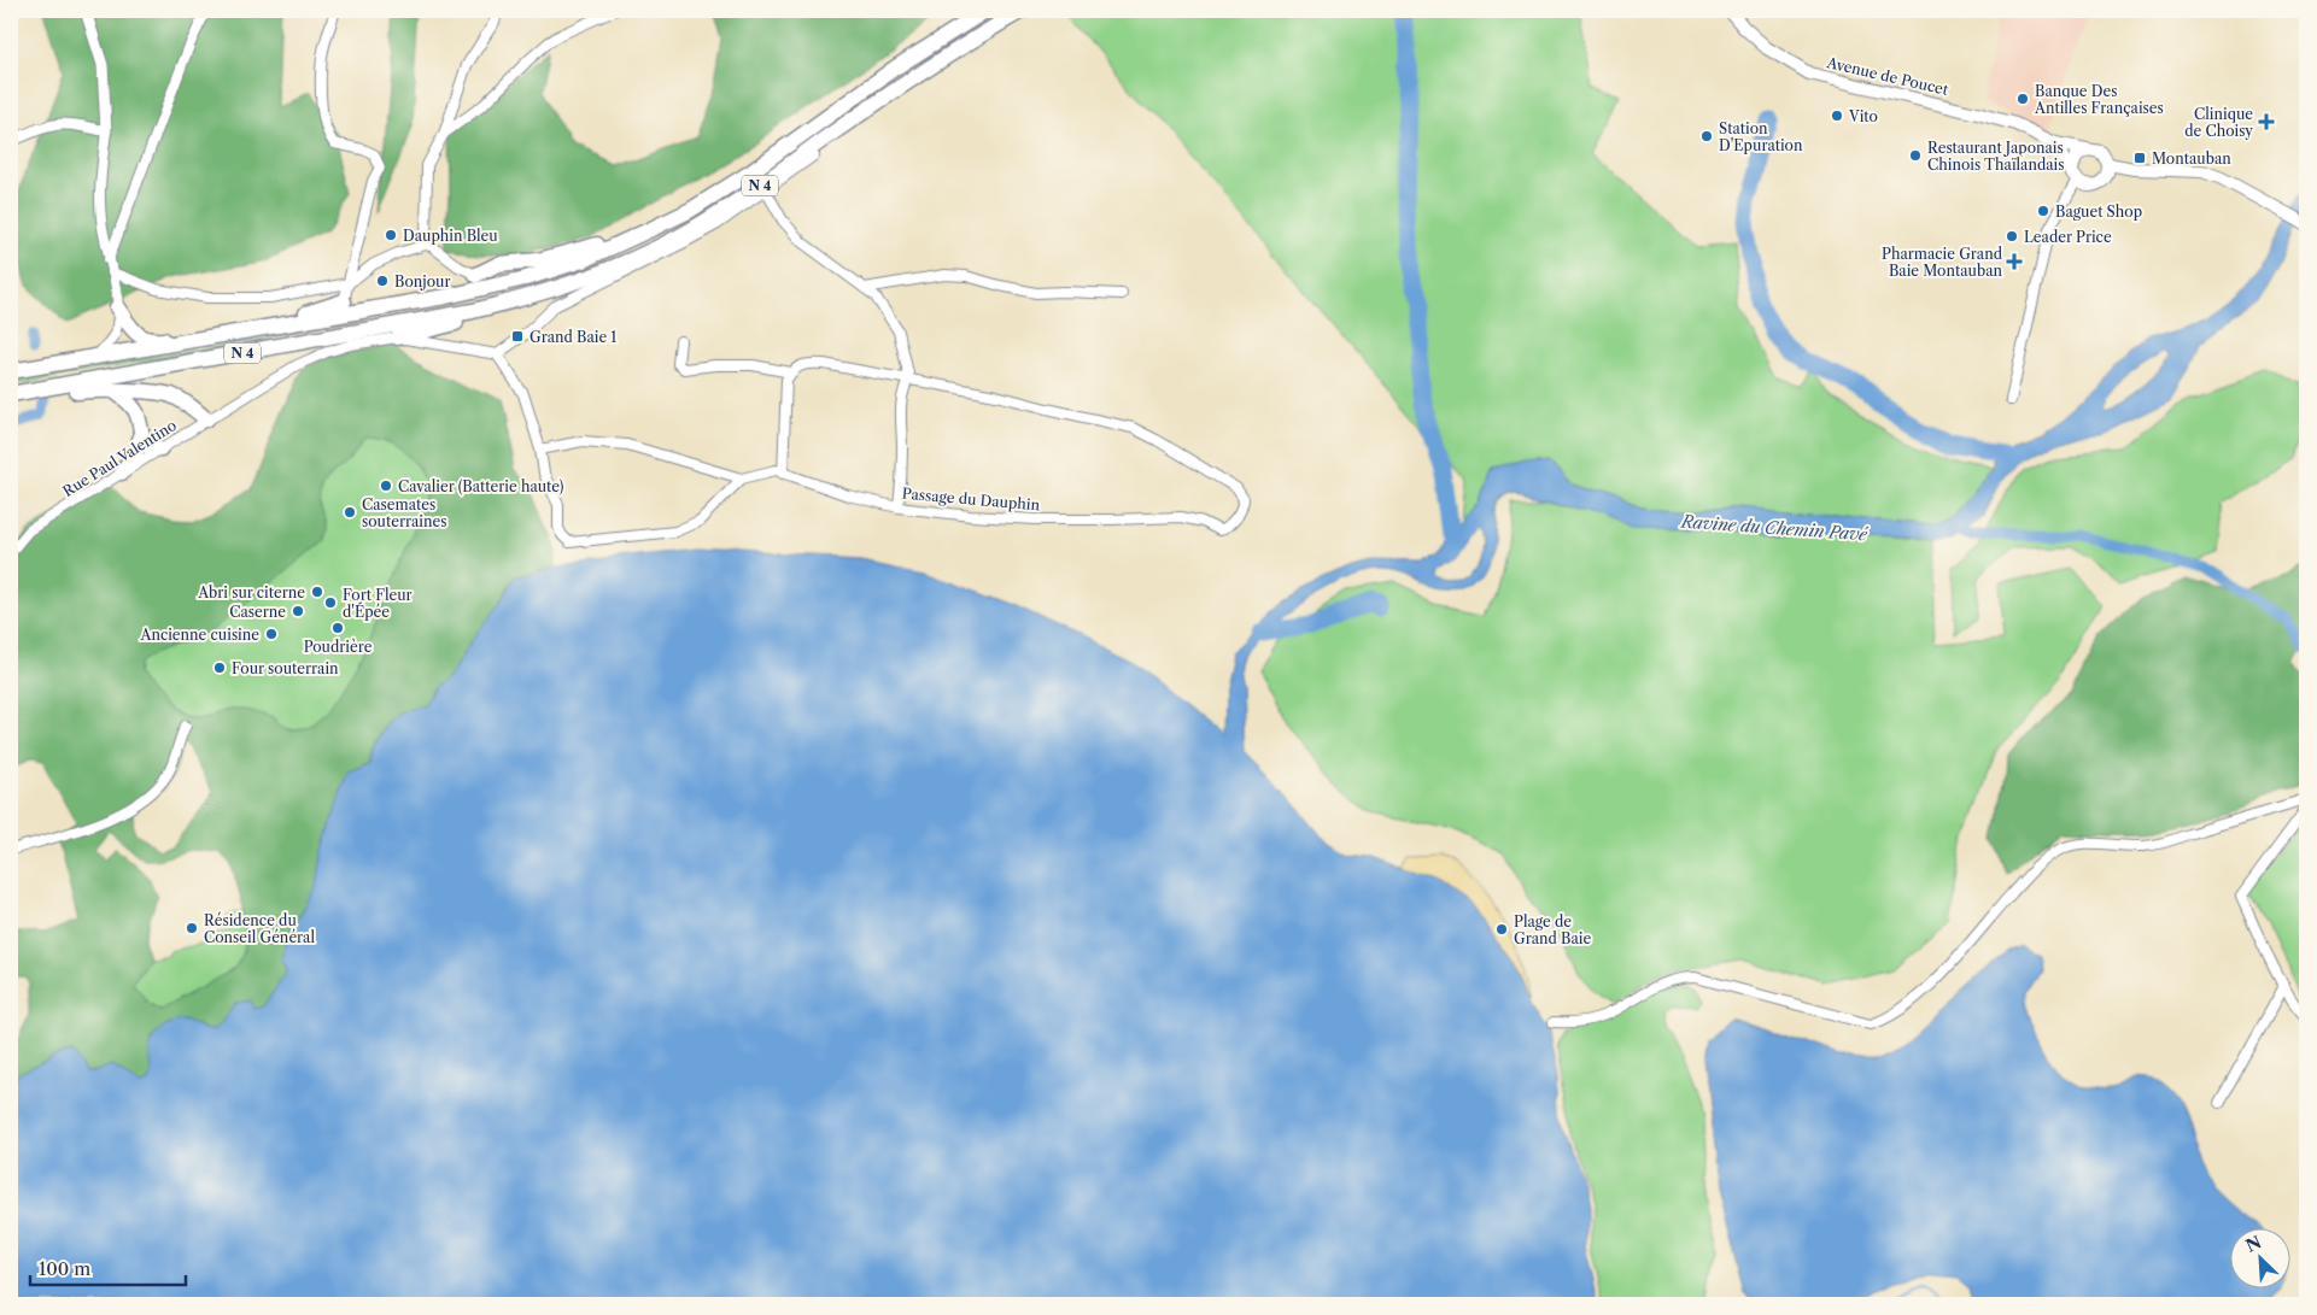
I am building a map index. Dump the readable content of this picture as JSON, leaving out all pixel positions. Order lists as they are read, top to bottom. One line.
{"streets":{"highway":["N 4"],"main road":["Avenue de Poucet"],"street":["Rue Paul Valentino","Passage du Dauphin"]},"water":["Ravine du Chemin Pavé"],"places":{"other":["Banque Des Antilles Françaises","Vito","Station D'Epuration","Restaurant Japonais Chinois Thaïlandais","Baguet Shop","Dauphin Bleu","Leader Price","Bonjour","Cavalier (Batterie haute)","Casemates souterraines","Abri sur citerne","Fort Fleur d'Épée","Caserne","Poudrière","Ancienne cuisine","Four souterrain","Résidence du Conseil Général","Plage de Grand Baie"],"health":["Clinique de Choisy","Pharmacie Grand Baie Montauban"],"transit":["Montauban","Grand Baie 1"]},"scale_bar":"100 m","north":"top left"}
